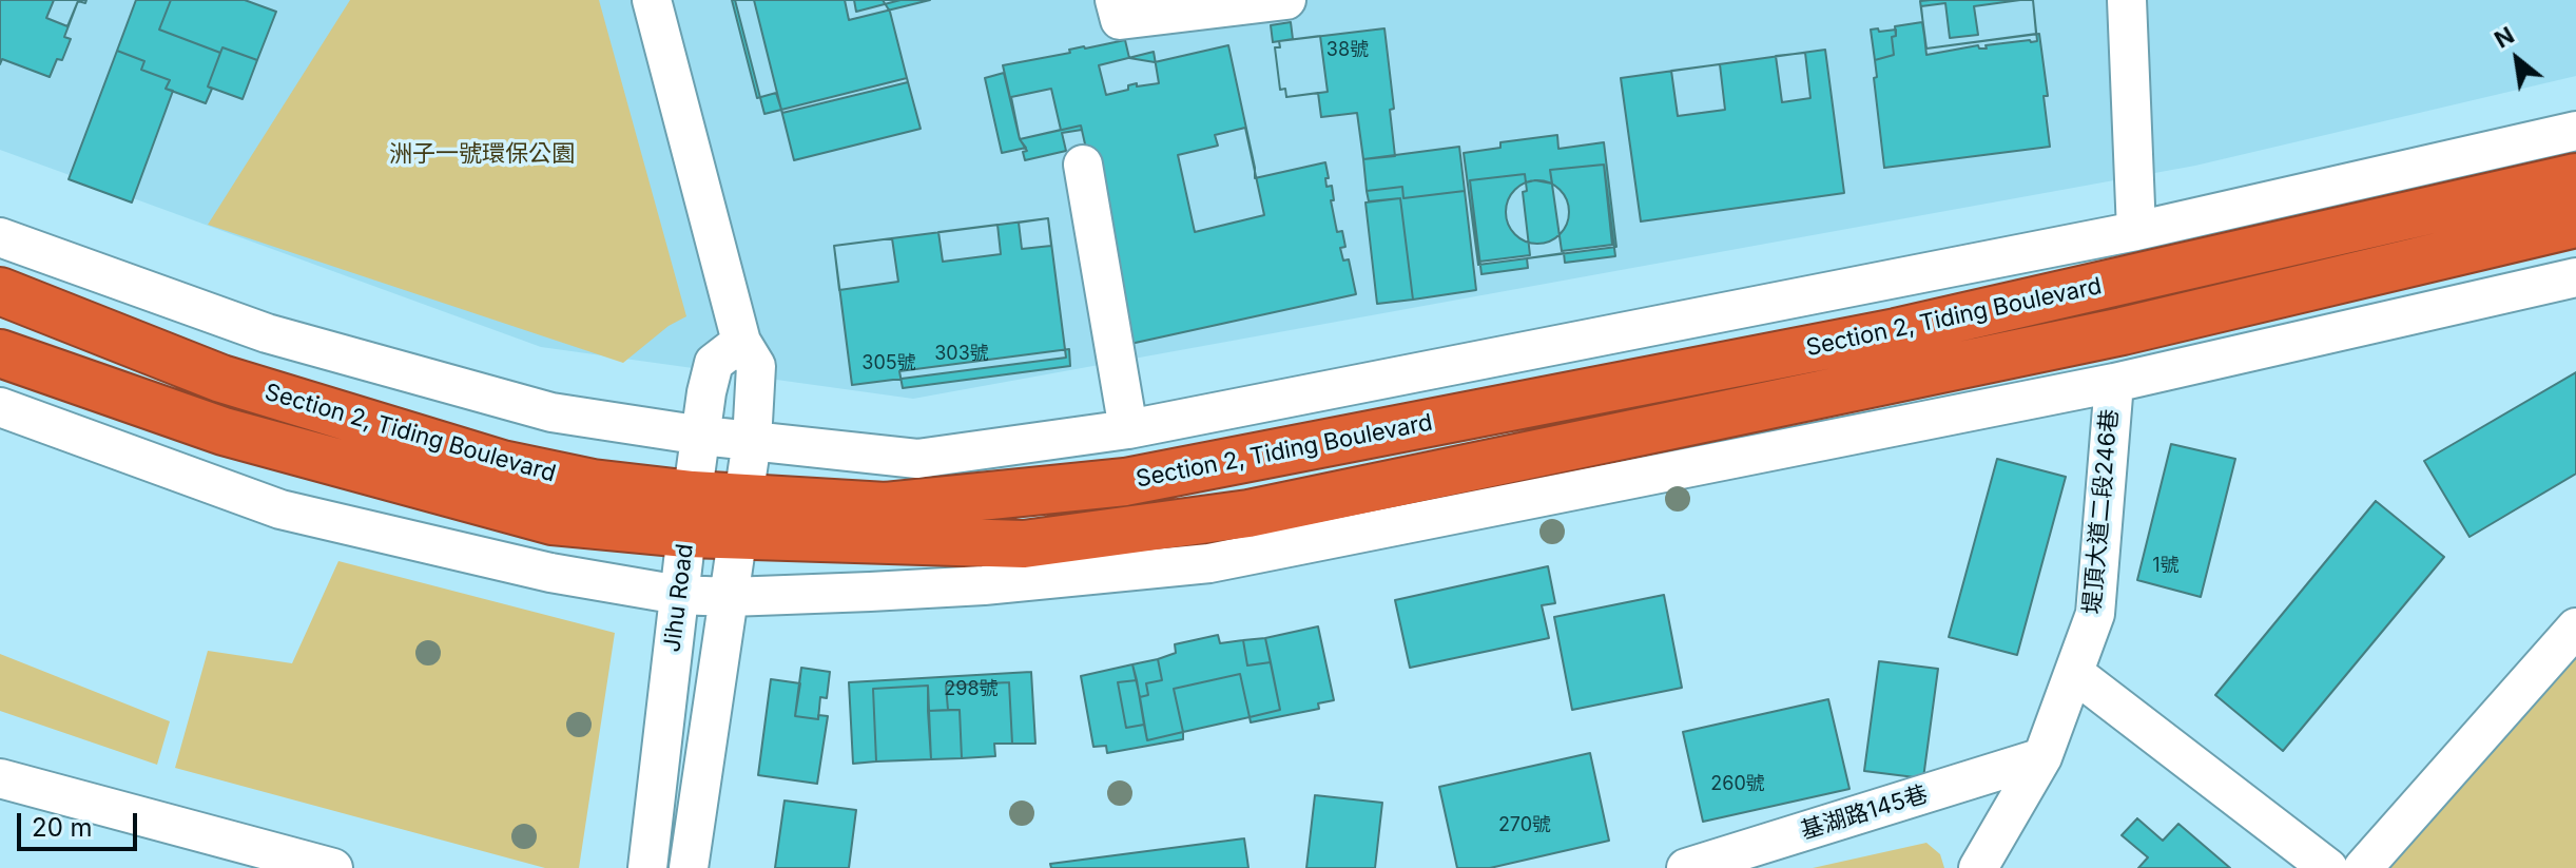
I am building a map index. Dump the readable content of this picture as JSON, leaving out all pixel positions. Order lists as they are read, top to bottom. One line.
{"streets":{"highway":["Section 2, Tiding Boulevard"],"street":["堤頂大道二段246巷","Jihu Road","基湖路145巷"]},"crossings":[["Section 2, Tiding Boulevard","Jihu Road"],["堤頂大道二段246巷","基湖路145巷"]],"parks":["洲子一號環保公園"],"house_numbers":["38號","303號","305號","1號","298號","260號","270號"],"scale_bar":"20 m","north":"top left"}
